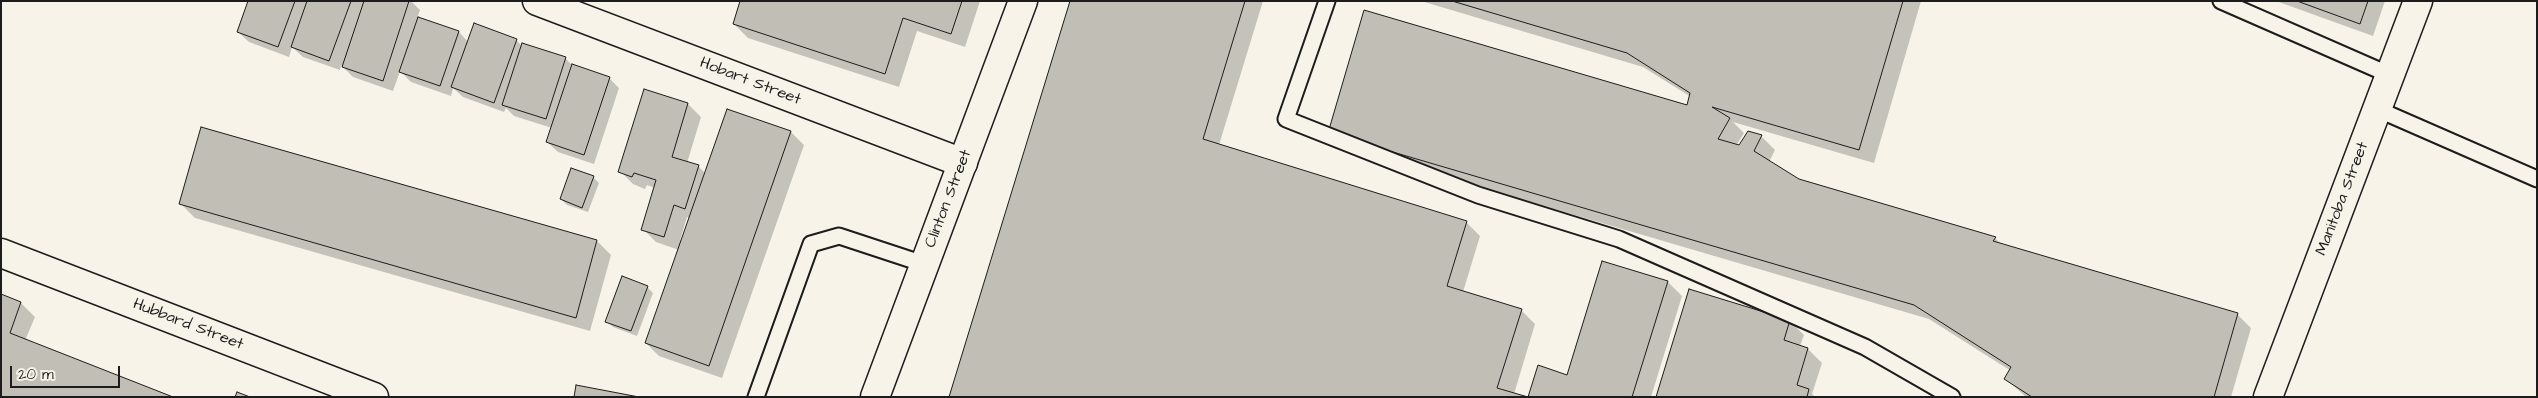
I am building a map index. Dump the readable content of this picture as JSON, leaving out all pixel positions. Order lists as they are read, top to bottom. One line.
{"streets":{"street":["Hobart Street","Clinton Street","Manitoba Street","Hubbard Street"]},"crossings":[["Hobart Street","Clinton Street"]],"scale_bar":"20 m"}
